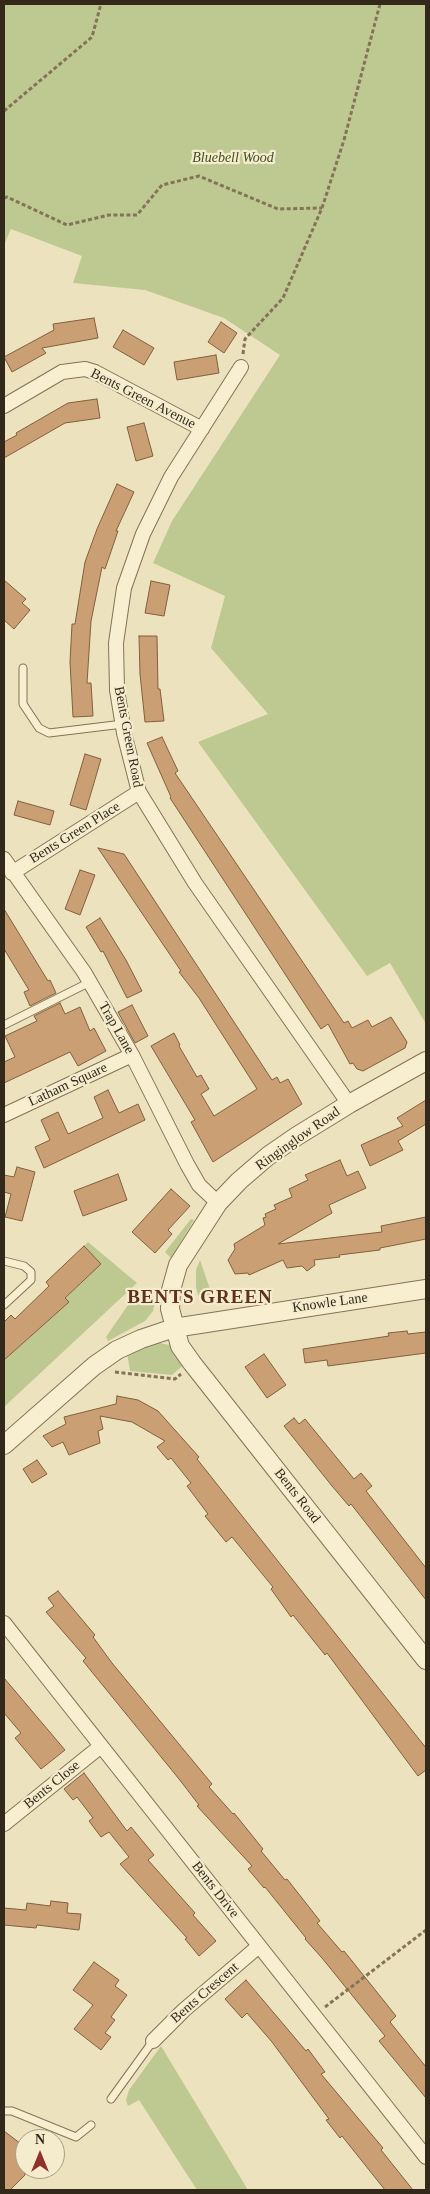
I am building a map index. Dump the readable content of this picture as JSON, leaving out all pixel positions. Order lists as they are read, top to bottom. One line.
{"streets":{"street":["Bents Green Avenue","Bents Green Road","Bents Green Place","Trap Lane","Latham Square","Ringinglow Road","Knowle Lane","Bents Road","Bents Close","Bents Drive","Bents Crescent"]},"crossings":[["Bents Green Avenue","Bents Green Road"],["Bents Green Road","Bents Green Place"],["Bents Green Road","Ringinglow Road"],["Bents Green Place","Trap Lane"],["Trap Lane","Latham Square"],["Trap Lane","Ringinglow Road"],["Ringinglow Road","Knowle Lane"],["Ringinglow Road","Bents Road"],["Knowle Lane","Bents Road"],["Bents Close","Bents Drive"],["Bents Drive","Bents Crescent"]],"districts":["BENTS GREEN"],"parks":["Bluebell Wood"],"north":"top"}
